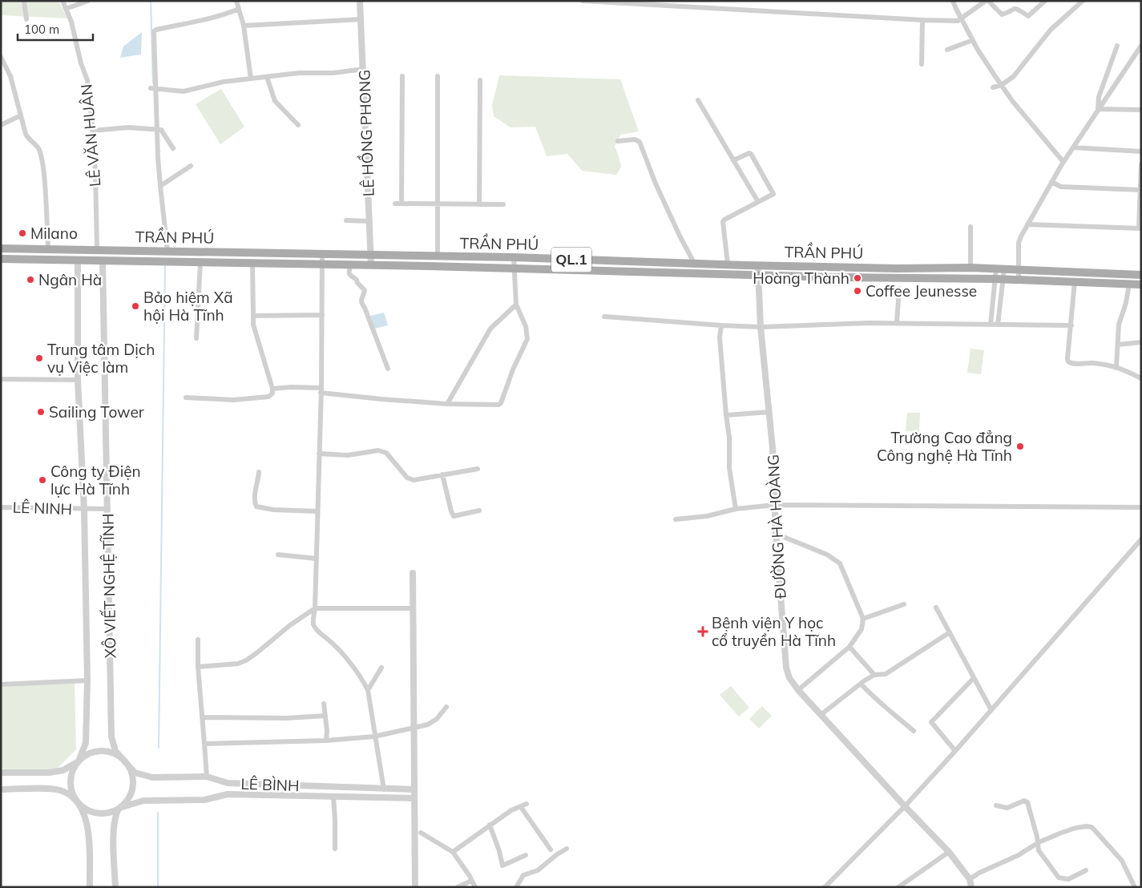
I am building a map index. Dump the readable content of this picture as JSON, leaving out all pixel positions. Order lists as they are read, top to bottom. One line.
{"streets":{"main road":["TRẦN PHÚ","QL.1"],"street":["LÊ HỒNG PHONG","LÊ VĂN HUÂN","LÊ NINH","ĐƯỜNG HÀ HOÀNG","XÔ VIẾT NGHỆ TĨNH","LÊ BÌNH"]},"crossings":[["LÊ HỒNG PHONG","TRẦN PHÚ"],["LÊ VĂN HUÂN","TRẦN PHÚ"],["TRẦN PHÚ","ĐƯỜNG HÀ HOÀNG"],["TRẦN PHÚ","XÔ VIẾT NGHỆ TĨNH"],["LÊ NINH","XÔ VIẾT NGHỆ TĨNH"],["XÔ VIẾT NGHỆ TĨNH","LÊ BÌNH"]],"places":{"other":["Milano","Hoàng Thành","Ngân Hà","Coffee Jeunesse","Bảo hiệm Xã hội Hà Tĩnh","Trung tâm Dịch vụ Việc làm","Sailing Tower","Trường Cao đẳng Công nghệ Hà Tĩnh","Công ty Điện lực Hà Tĩnh"],"health":["Bệnh viện Y học cổ truyền Hà Tĩnh"]},"scale_bar":"100 m"}
